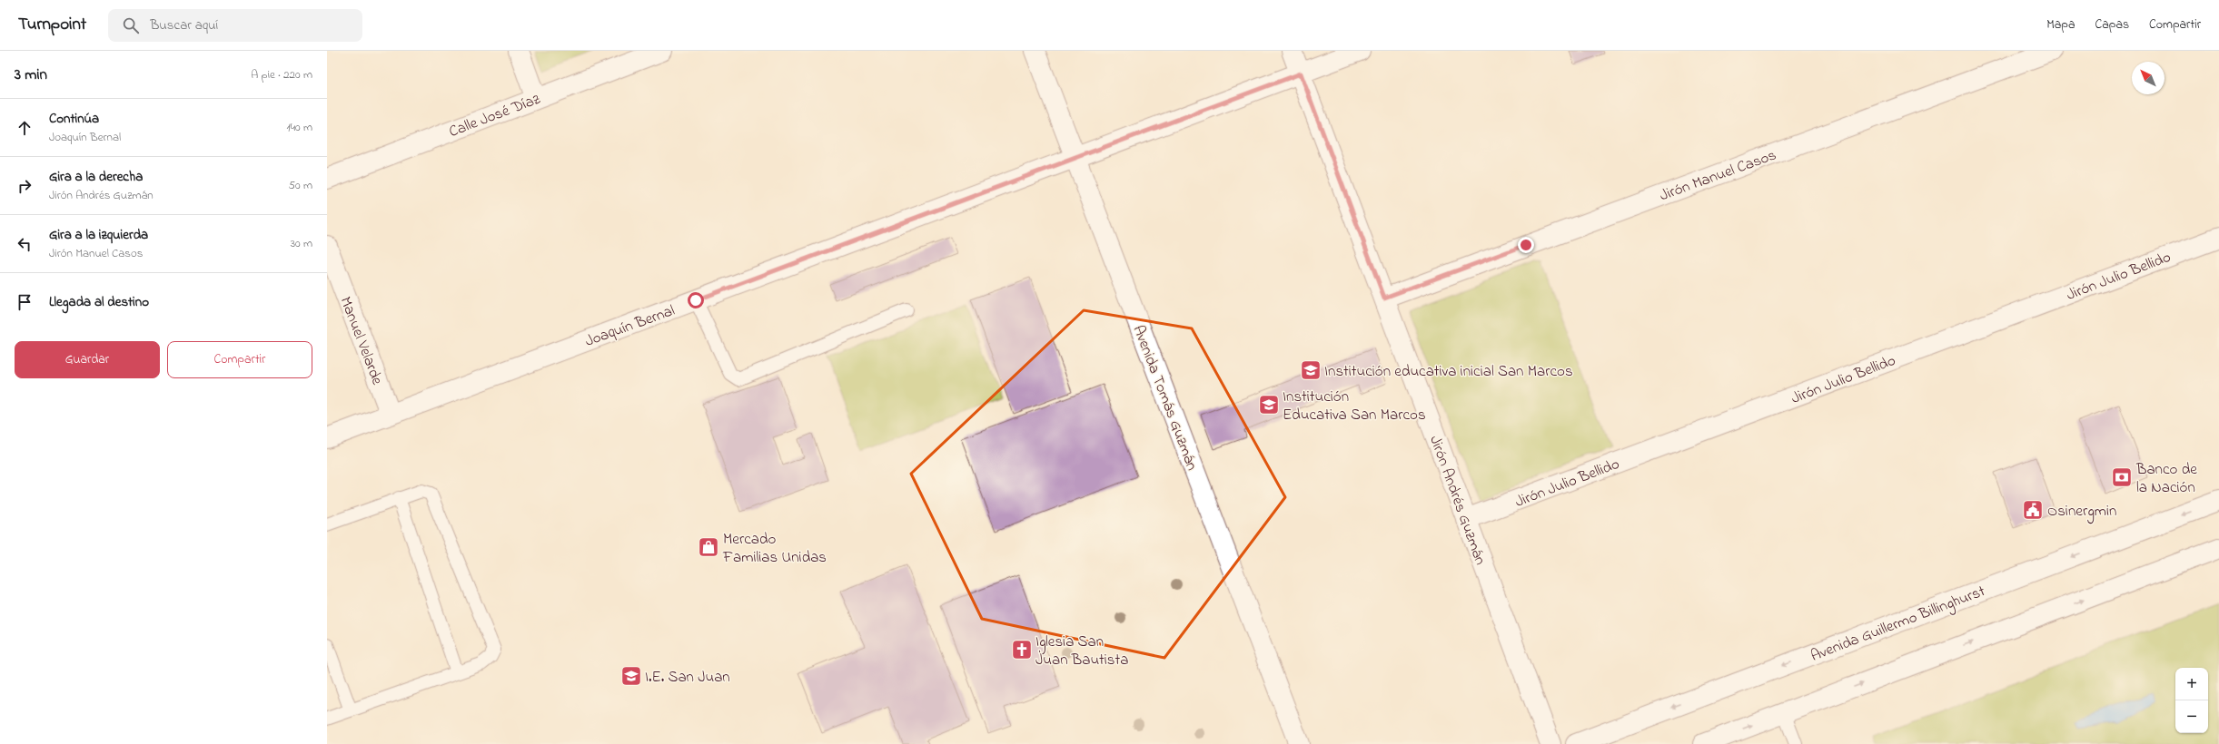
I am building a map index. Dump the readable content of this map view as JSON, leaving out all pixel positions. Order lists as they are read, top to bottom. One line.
{"streets":{"street":["Calle José Díaz","Jirón Manuel Casos","Jirón Julio Bellido","Joaquín Bernal","Manuel Velarde","Avenida Tomás Guzmán","Jirón Andrés Guzmán","Avenida Guillermo Billinghurst"]},"crossings":[["Jirón Manuel Casos","Jirón Andrés Guzmán"],["Jirón Julio Bellido","Jirón Andrés Guzmán"],["Joaquín Bernal","Manuel Velarde"],["Joaquín Bernal","Avenida Tomás Guzmán"],["Joaquín Bernal","Jirón Andrés Guzmán"]],"places":{"school or university":["Institución educativa inicial San Marcos","Institución Educativa San Marcos","I.E. San Juan"],"bank":["Banco de la Nación"],"public building":["Osinergmin"],"shop":["Mercado Familias Unidas"],"church":["Iglesia San Juan Bautista"]},"north":"top left","page":{"header":"Turnpoint","search":"Buscar aquí","nav":["Mapa","Capas","Compartir"],"heading":["3 min","A pie · 220 m"],"list":[["Continúa","Joaquín Bernal","140 m"],["Gira a la derecha","Jirón Andrés Guzmán","50 m"],["Gira a la izquierda","Jirón Manuel Casos","30 m"],"Llegada al destino"],"buttons":["Guardar","Compartir"],"map_buttons":["+","−"]}}
